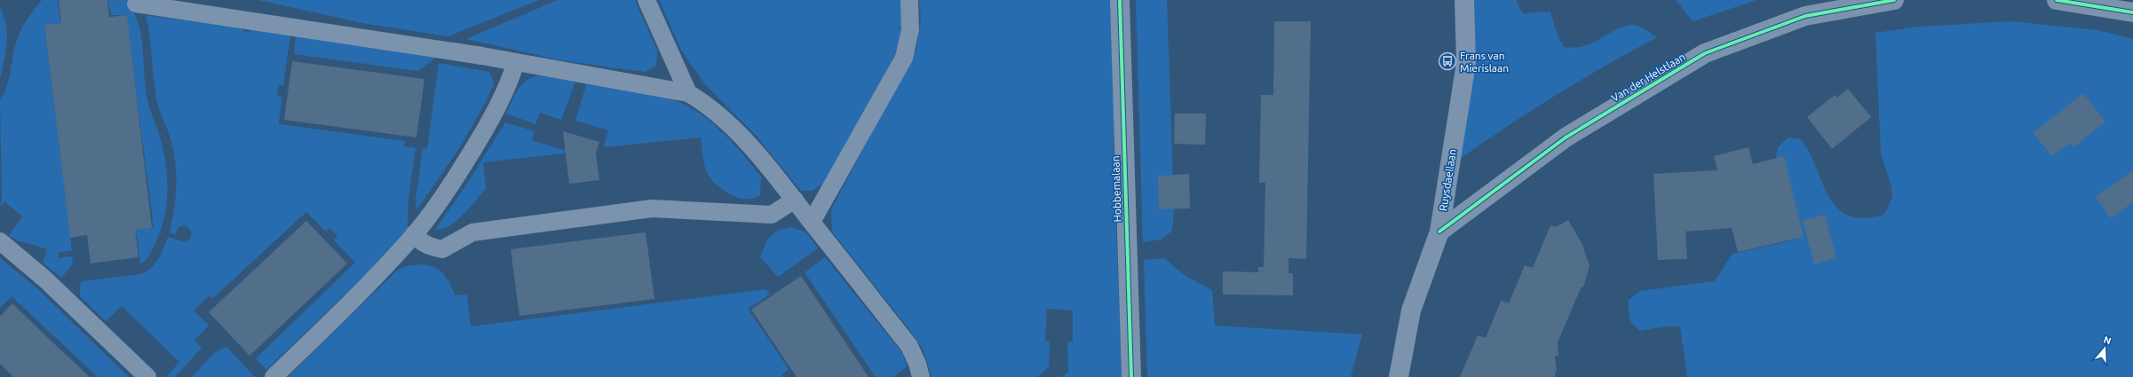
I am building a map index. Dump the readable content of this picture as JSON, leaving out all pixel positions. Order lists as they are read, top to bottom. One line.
{"streets":{"street":["Van der Helstlaan","Ruysdaellaan","Hobbemalaan"]},"crossings":[["Van der Helstlaan","Ruysdaellaan"]],"places":{"bus stop":["Frans van Mierislaan"]},"north":"top"}
